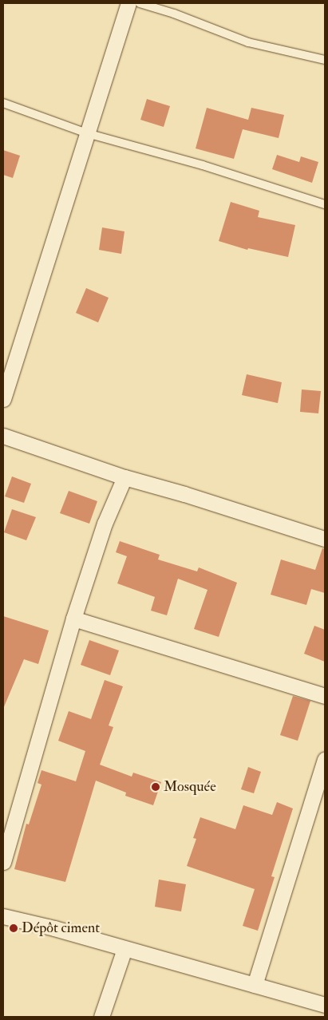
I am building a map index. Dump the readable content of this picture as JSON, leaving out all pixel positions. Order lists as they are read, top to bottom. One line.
{"places":["Mosquée","Dépôt ciment"]}
